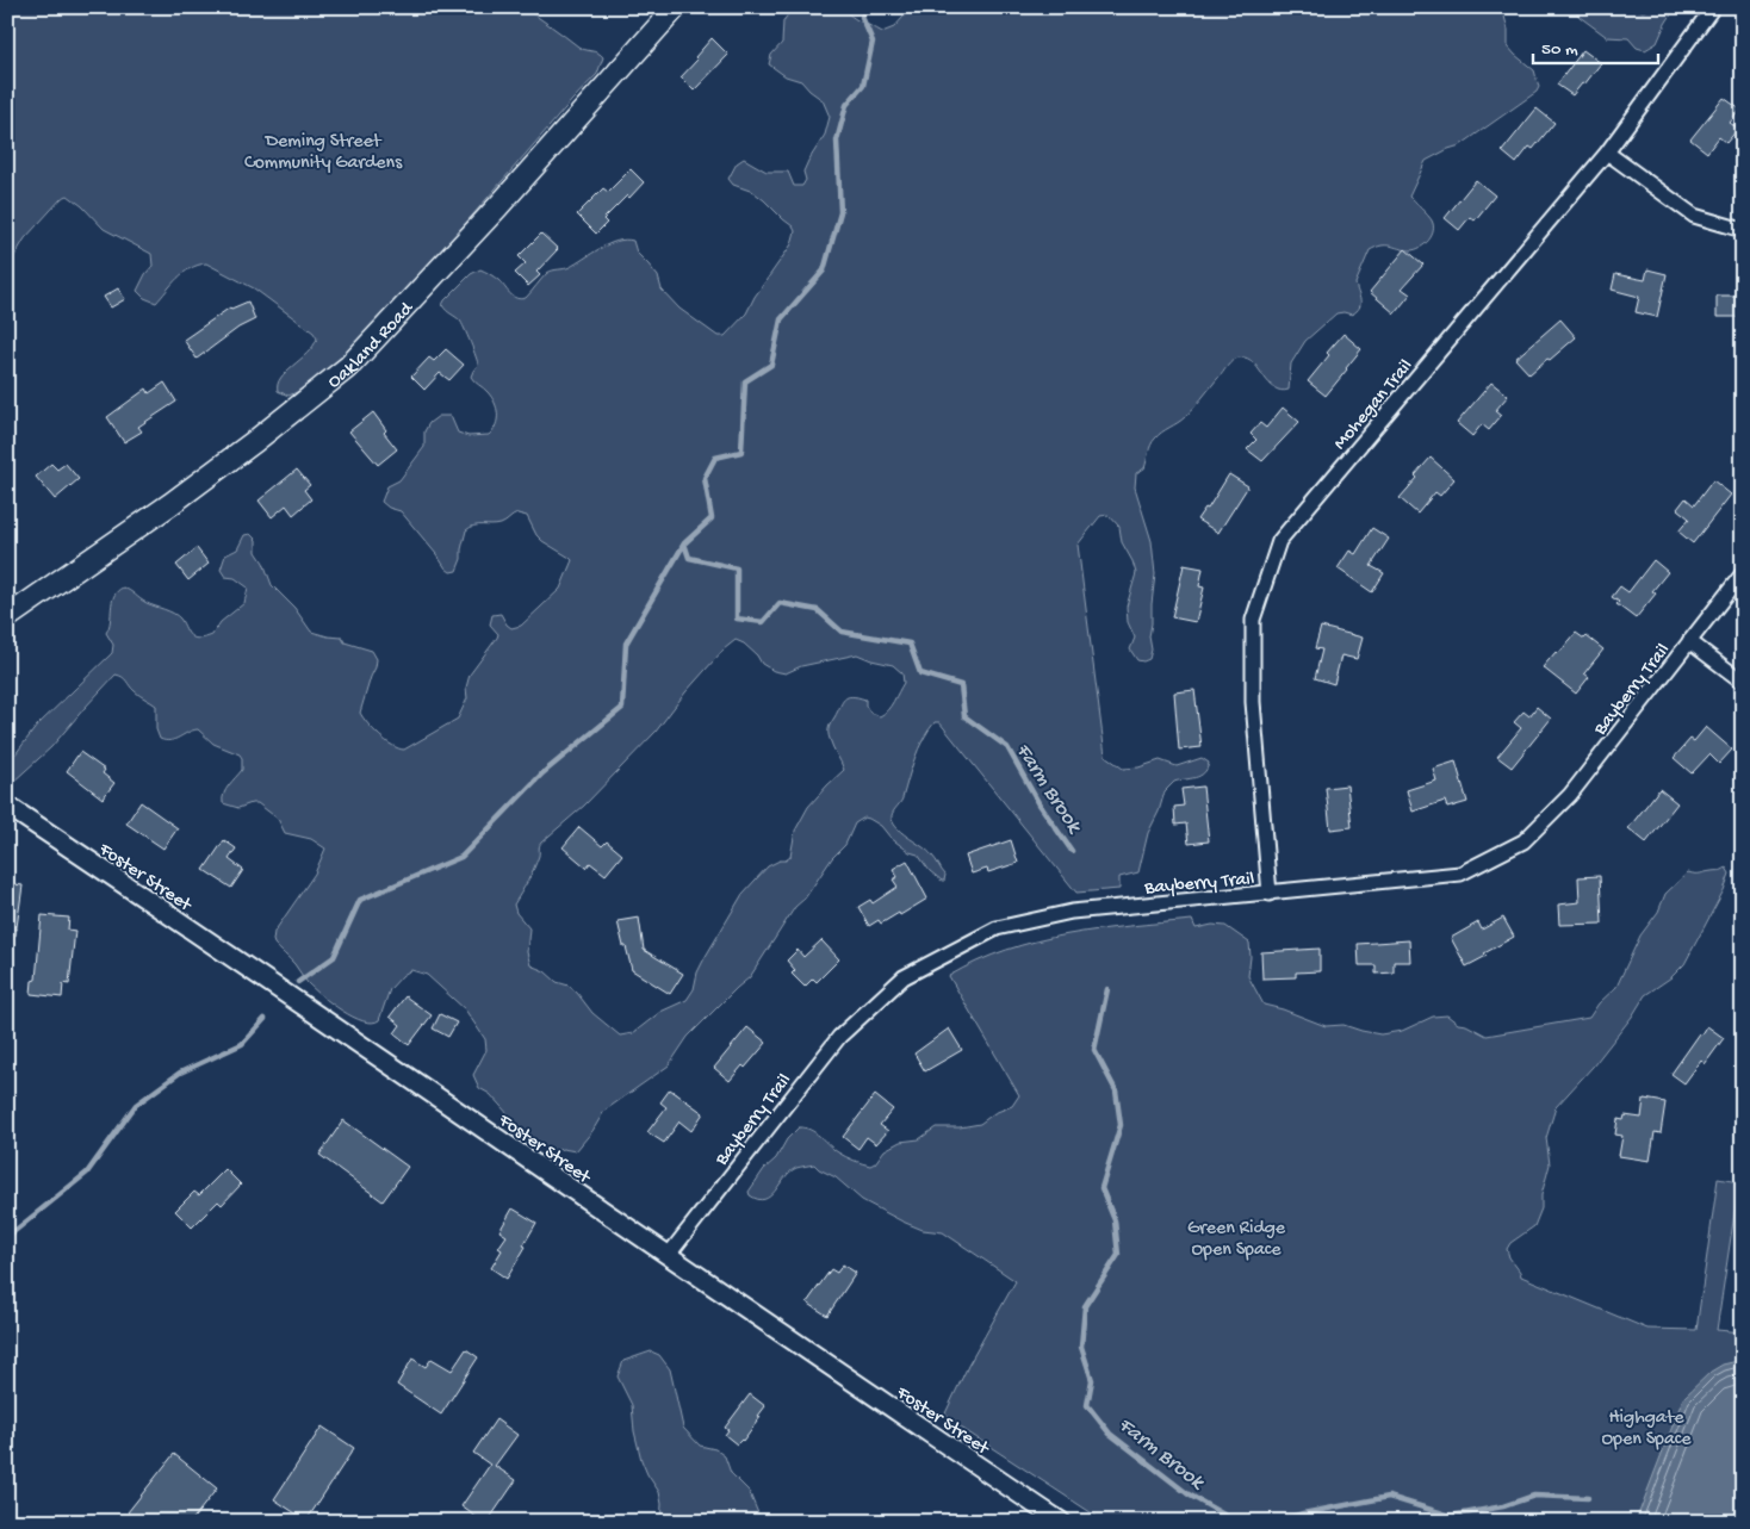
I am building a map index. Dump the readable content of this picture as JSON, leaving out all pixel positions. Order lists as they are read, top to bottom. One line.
{"streets":{"main road":["Oakland Road"],"street":["Mohegan Trail","Bayberry Trail","Foster Street"]},"crossings":[["Mohegan Trail","Bayberry Trail"],["Bayberry Trail","Foster Street"]],"water":["Farm Brook"],"parks":["Deming Street Community Gardens","Green Ridge Open Space","Highgate Open Space"],"scale_bar":"50 m"}
